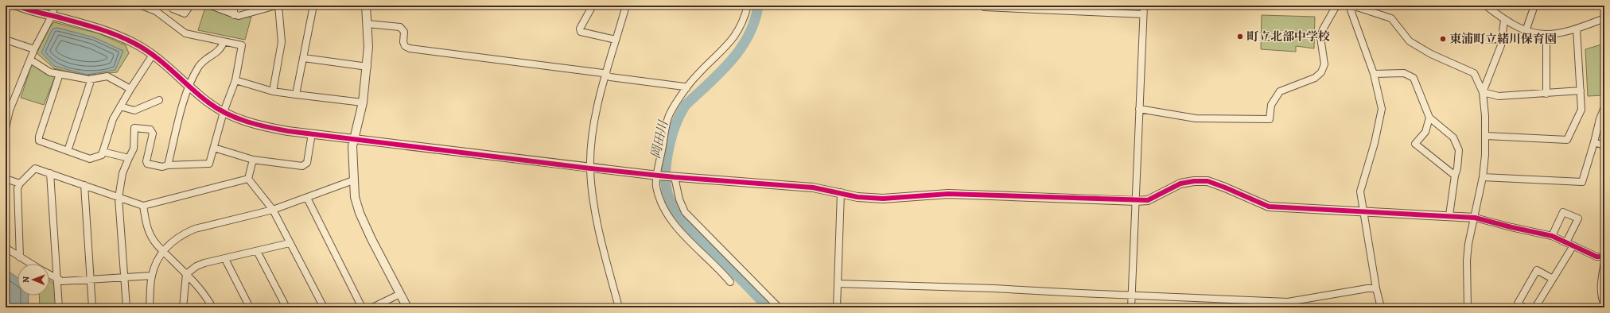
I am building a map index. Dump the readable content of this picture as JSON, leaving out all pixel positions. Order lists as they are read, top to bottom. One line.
{"water":["岡田川"],"places":["町立北部中学校","東浦町立緒川保育園"],"north":"left"}
